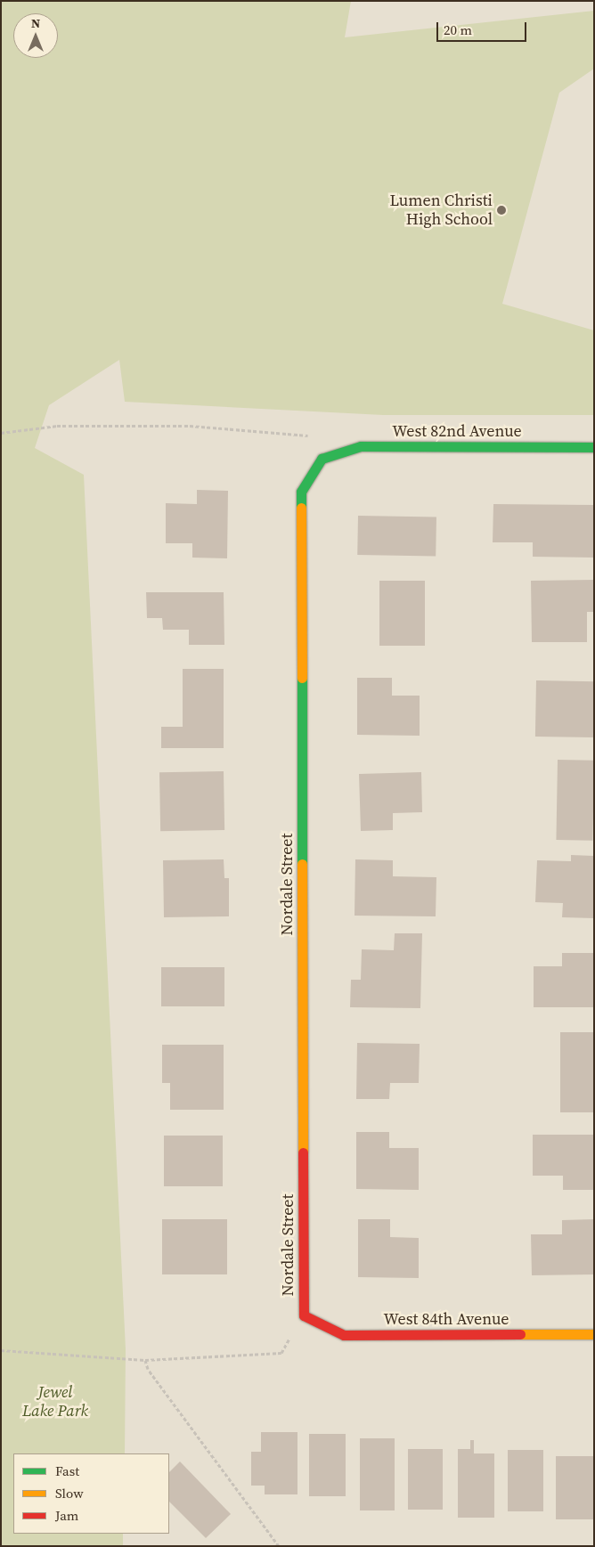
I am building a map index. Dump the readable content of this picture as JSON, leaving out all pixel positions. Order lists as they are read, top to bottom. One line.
{"streets":{"street":["West 82nd Avenue","Nordale Street","West 84th Avenue"]},"crossings":[["West 82nd Avenue","Nordale Street"],["Nordale Street","West 84th Avenue"]],"parks":["Jewel Lake Park"],"places":["Lumen Christi High School"],"legend":["Fast","Slow","Jam"],"scale_bar":"20 m","north":"top"}
